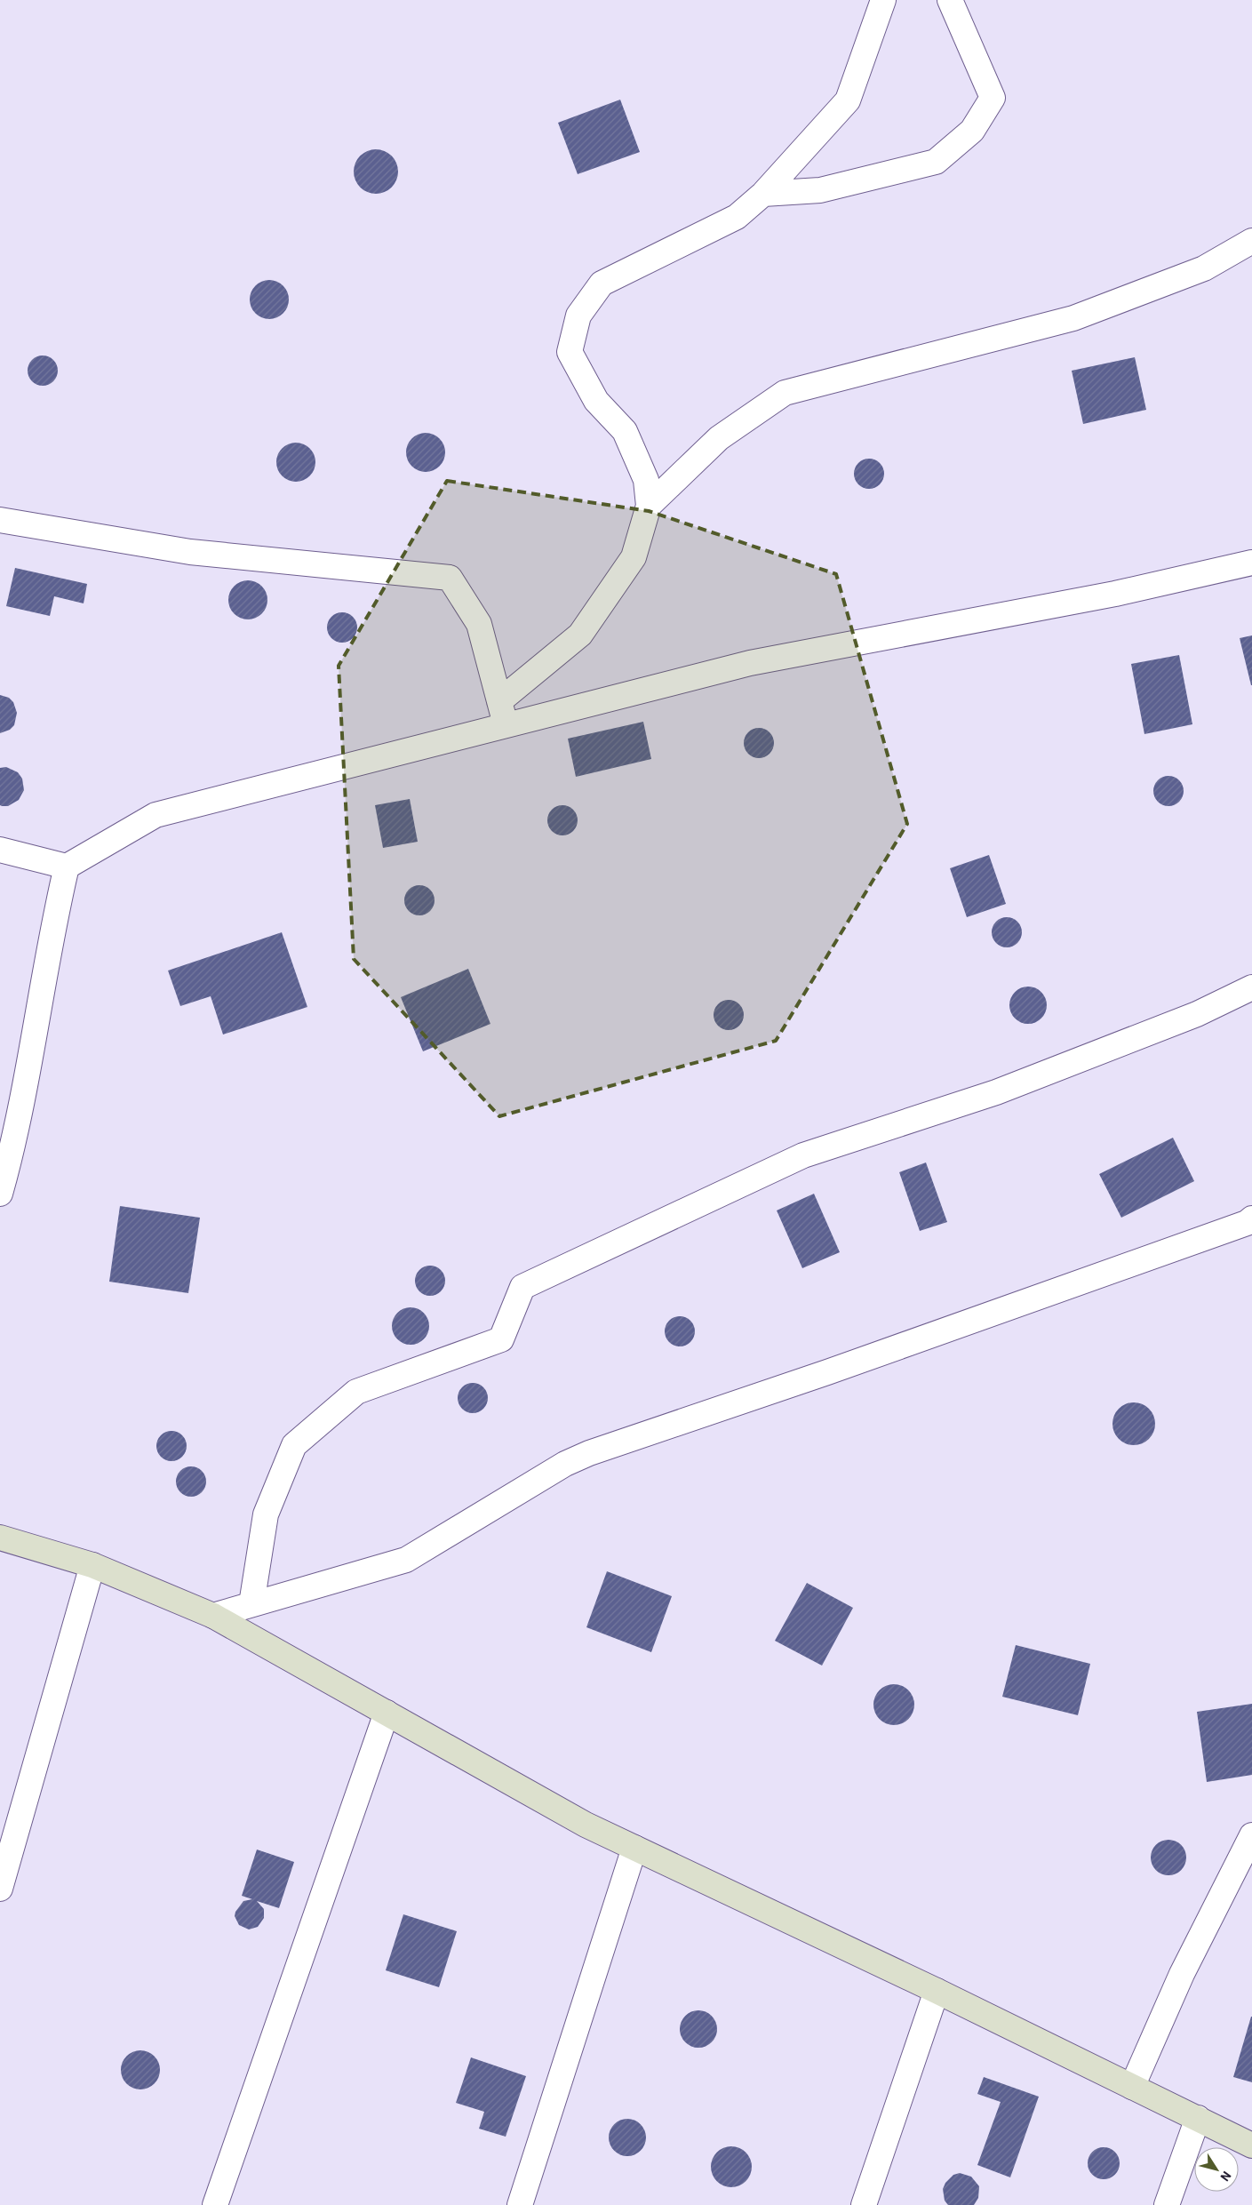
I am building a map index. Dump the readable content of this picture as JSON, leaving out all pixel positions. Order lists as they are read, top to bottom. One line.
{"north":"bottom right"}
